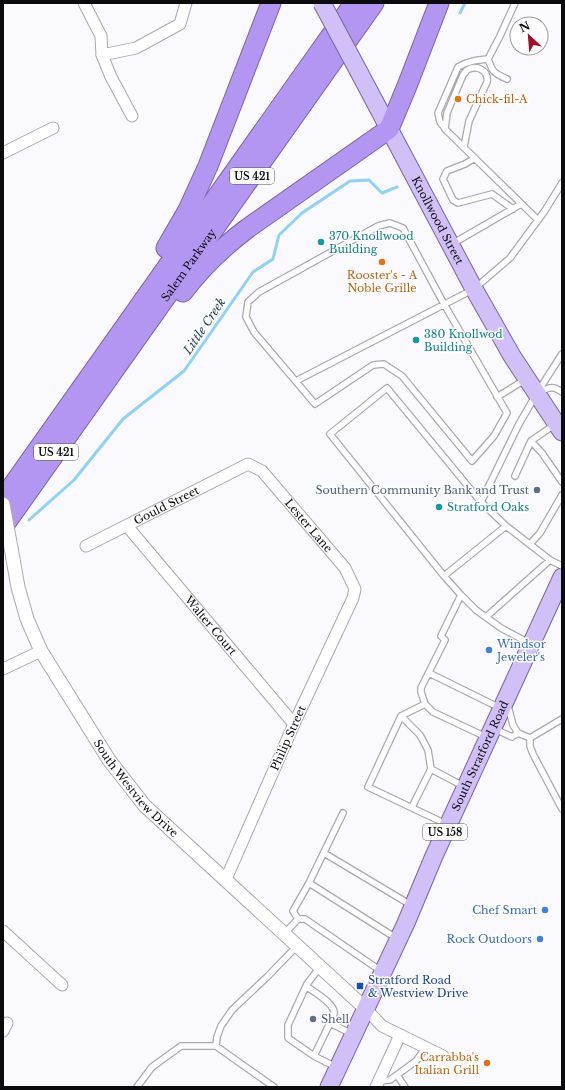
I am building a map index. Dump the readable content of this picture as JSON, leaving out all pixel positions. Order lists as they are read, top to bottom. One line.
{"streets":{"highway":["US 421","Salem Parkway"],"main road":["Knollwood Street","South Stratford Road","US 158"],"street":["Gould Street","Lester Lane","Walter Court","Philip Street","South Westview Drive"]},"crossings":[["Gould Street","Lester Lane"],["Gould Street","Walter Court"],["Lester Lane","Philip Street"],["Walter Court","Philip Street"],["Philip Street","South Westview Drive"],["South Stratford Road","South Westview Drive"]],"water":["Little Creek"],"places":{"other":["Chick-fil-A","370 Knollwood Building","Rooster's - A Noble Grille","380 Knollwod Building","Southern Community Bank and Trust","Stratford Oaks","Windsor Jeweler's","Chef Smart","Rock Outdoors","Shell","Carrabba's Italian Grill"],"transit":["Stratford Road & Westview Drive"]},"north":"top left"}
